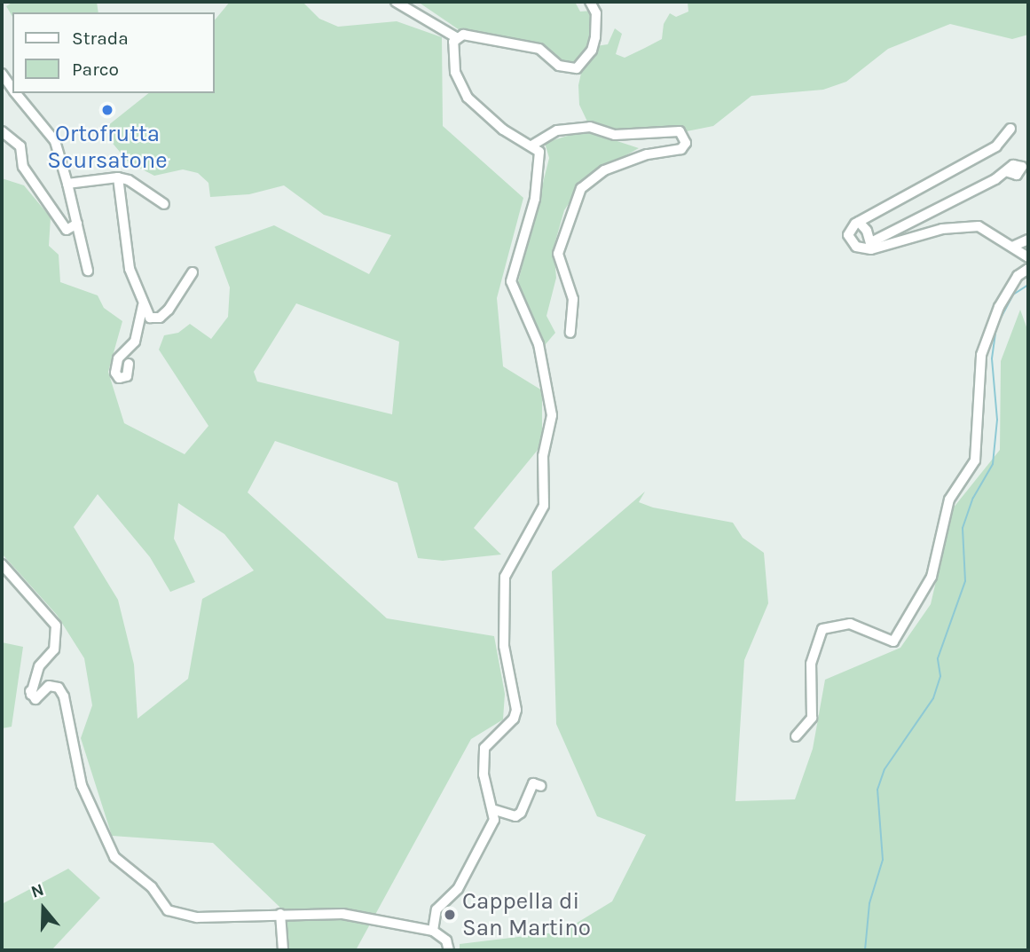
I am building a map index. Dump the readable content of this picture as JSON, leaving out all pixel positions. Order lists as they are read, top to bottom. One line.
{"places":["Ortofrutta Scursatone","Cappella di San Martino"],"legend":["Strada","Parco"],"north":"top"}
